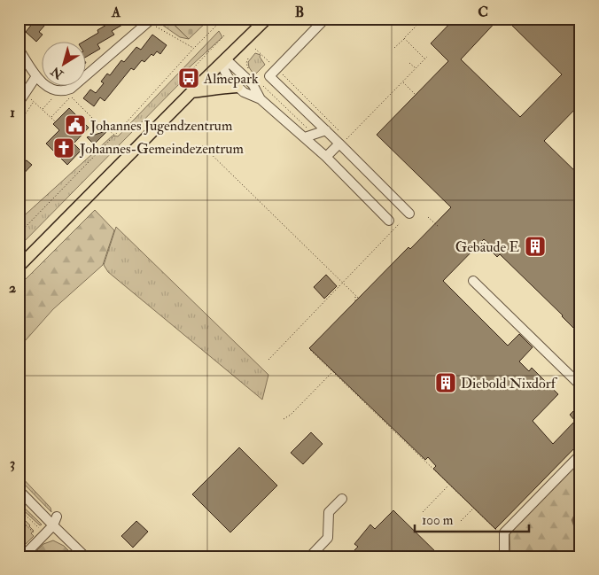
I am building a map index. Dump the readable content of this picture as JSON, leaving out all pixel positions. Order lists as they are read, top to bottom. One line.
{"places":{"bus stop":["Almepark"],"public building":["Johannes Jugendzentrum"],"church":["Johannes-Gemeindezentrum"],"building":["Gebäude E","Diebold Nixdorf"]},"scale_bar":"100 m","north":"bottom left","grid":{"columns":["A","B","C"],"rows":["1","2","3"]}}
